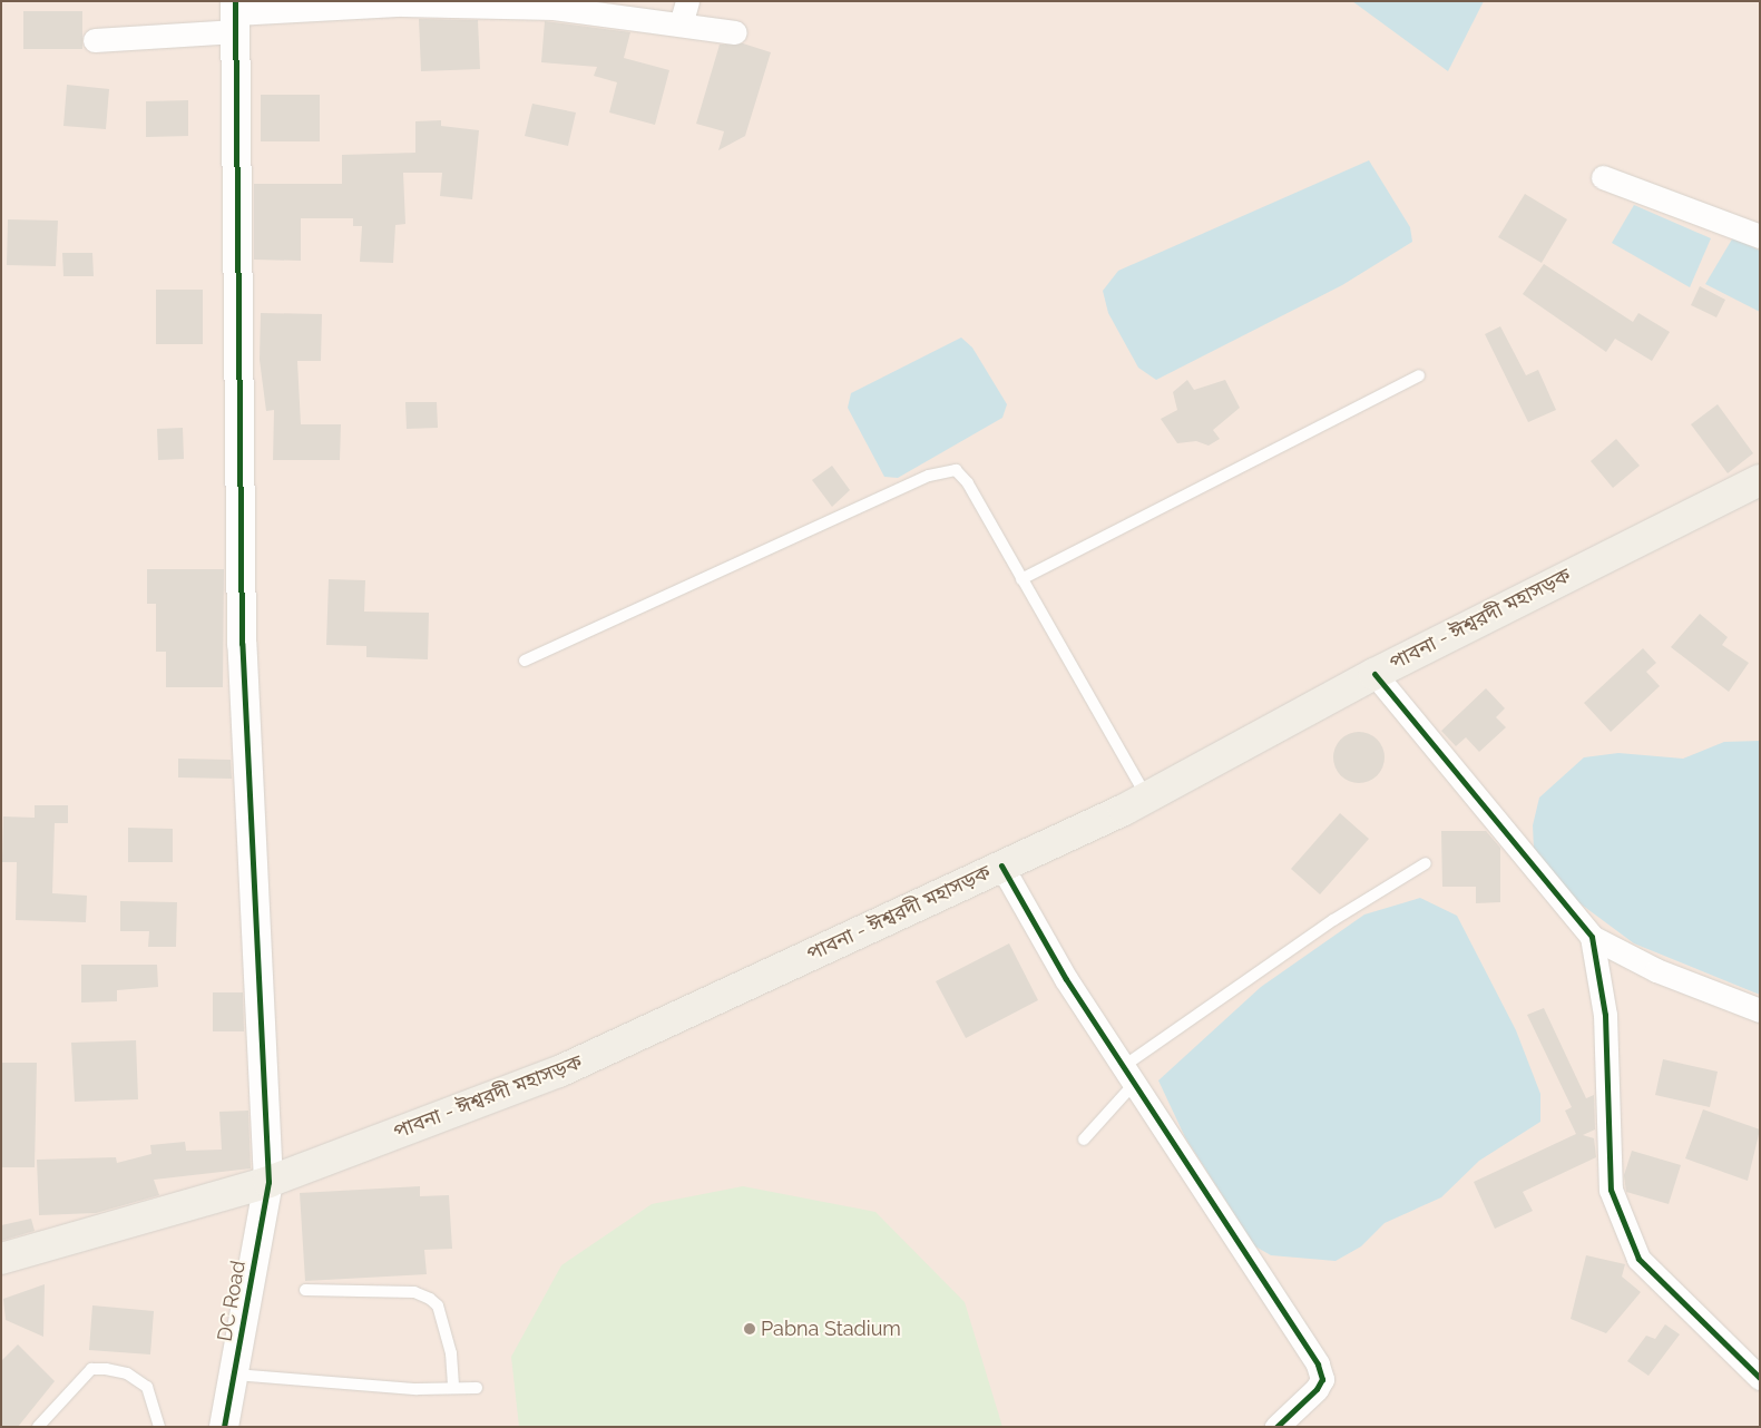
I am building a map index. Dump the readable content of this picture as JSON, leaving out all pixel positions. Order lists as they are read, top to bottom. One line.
{"streets":{"main road":["পাবনা - ঈশ্বরদী মহাসড়ক"],"street":["DC Road"]},"crossings":[["পাবনা - ঈশ্বরদী মহাসড়ক","DC Road"]],"places":["Pabna Stadium"]}
